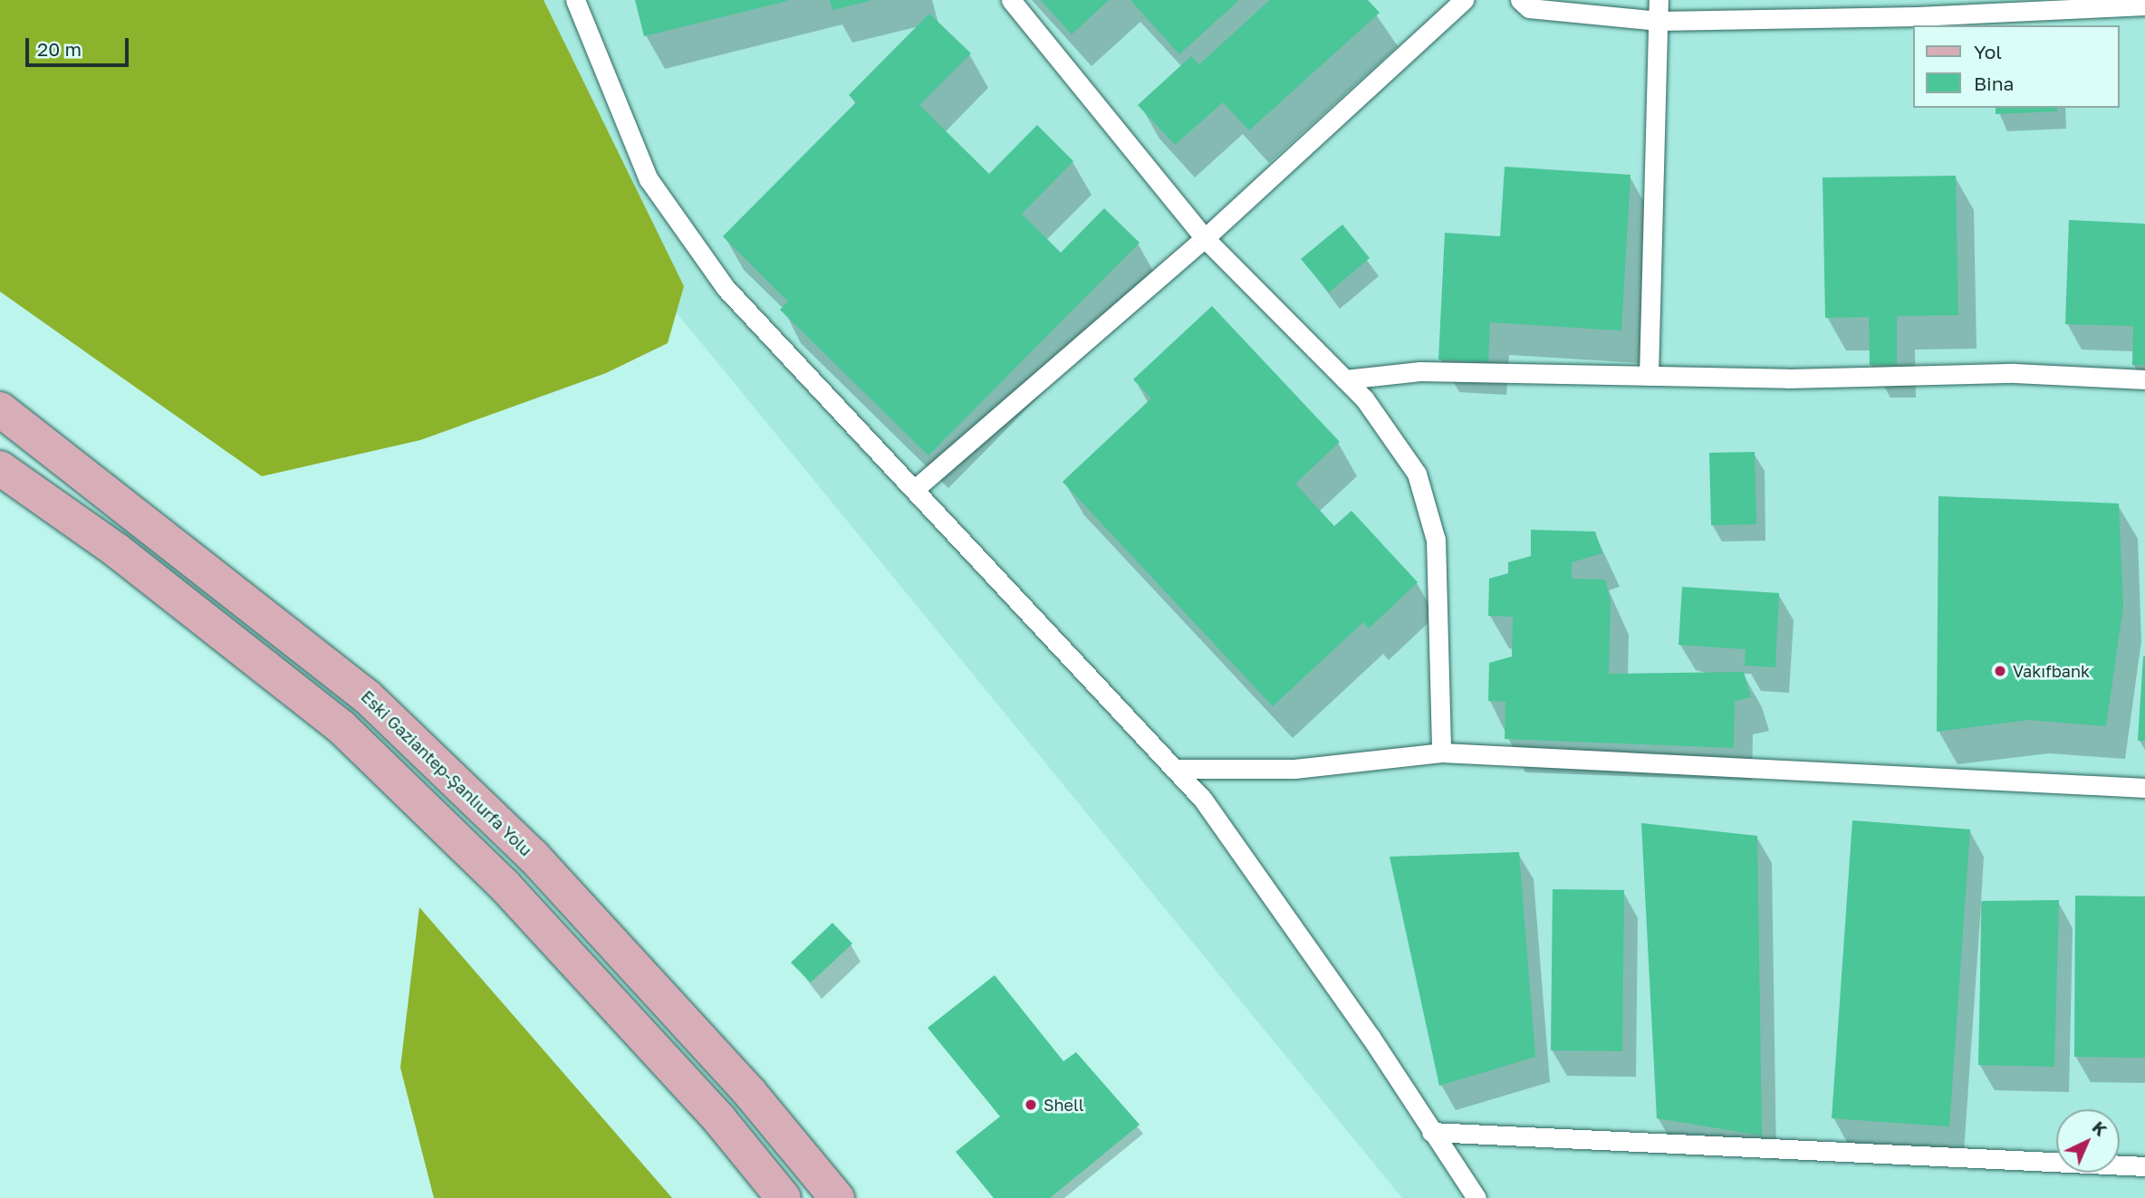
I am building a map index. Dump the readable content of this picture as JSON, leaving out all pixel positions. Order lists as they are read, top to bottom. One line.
{"streets":{"main road":["Eski Gaziantep-Şanlıurfa Yolu"]},"places":["Vakıfbank","Shell"],"legend":["Yol","Bina"],"scale_bar":"20 m","north":"top right"}
